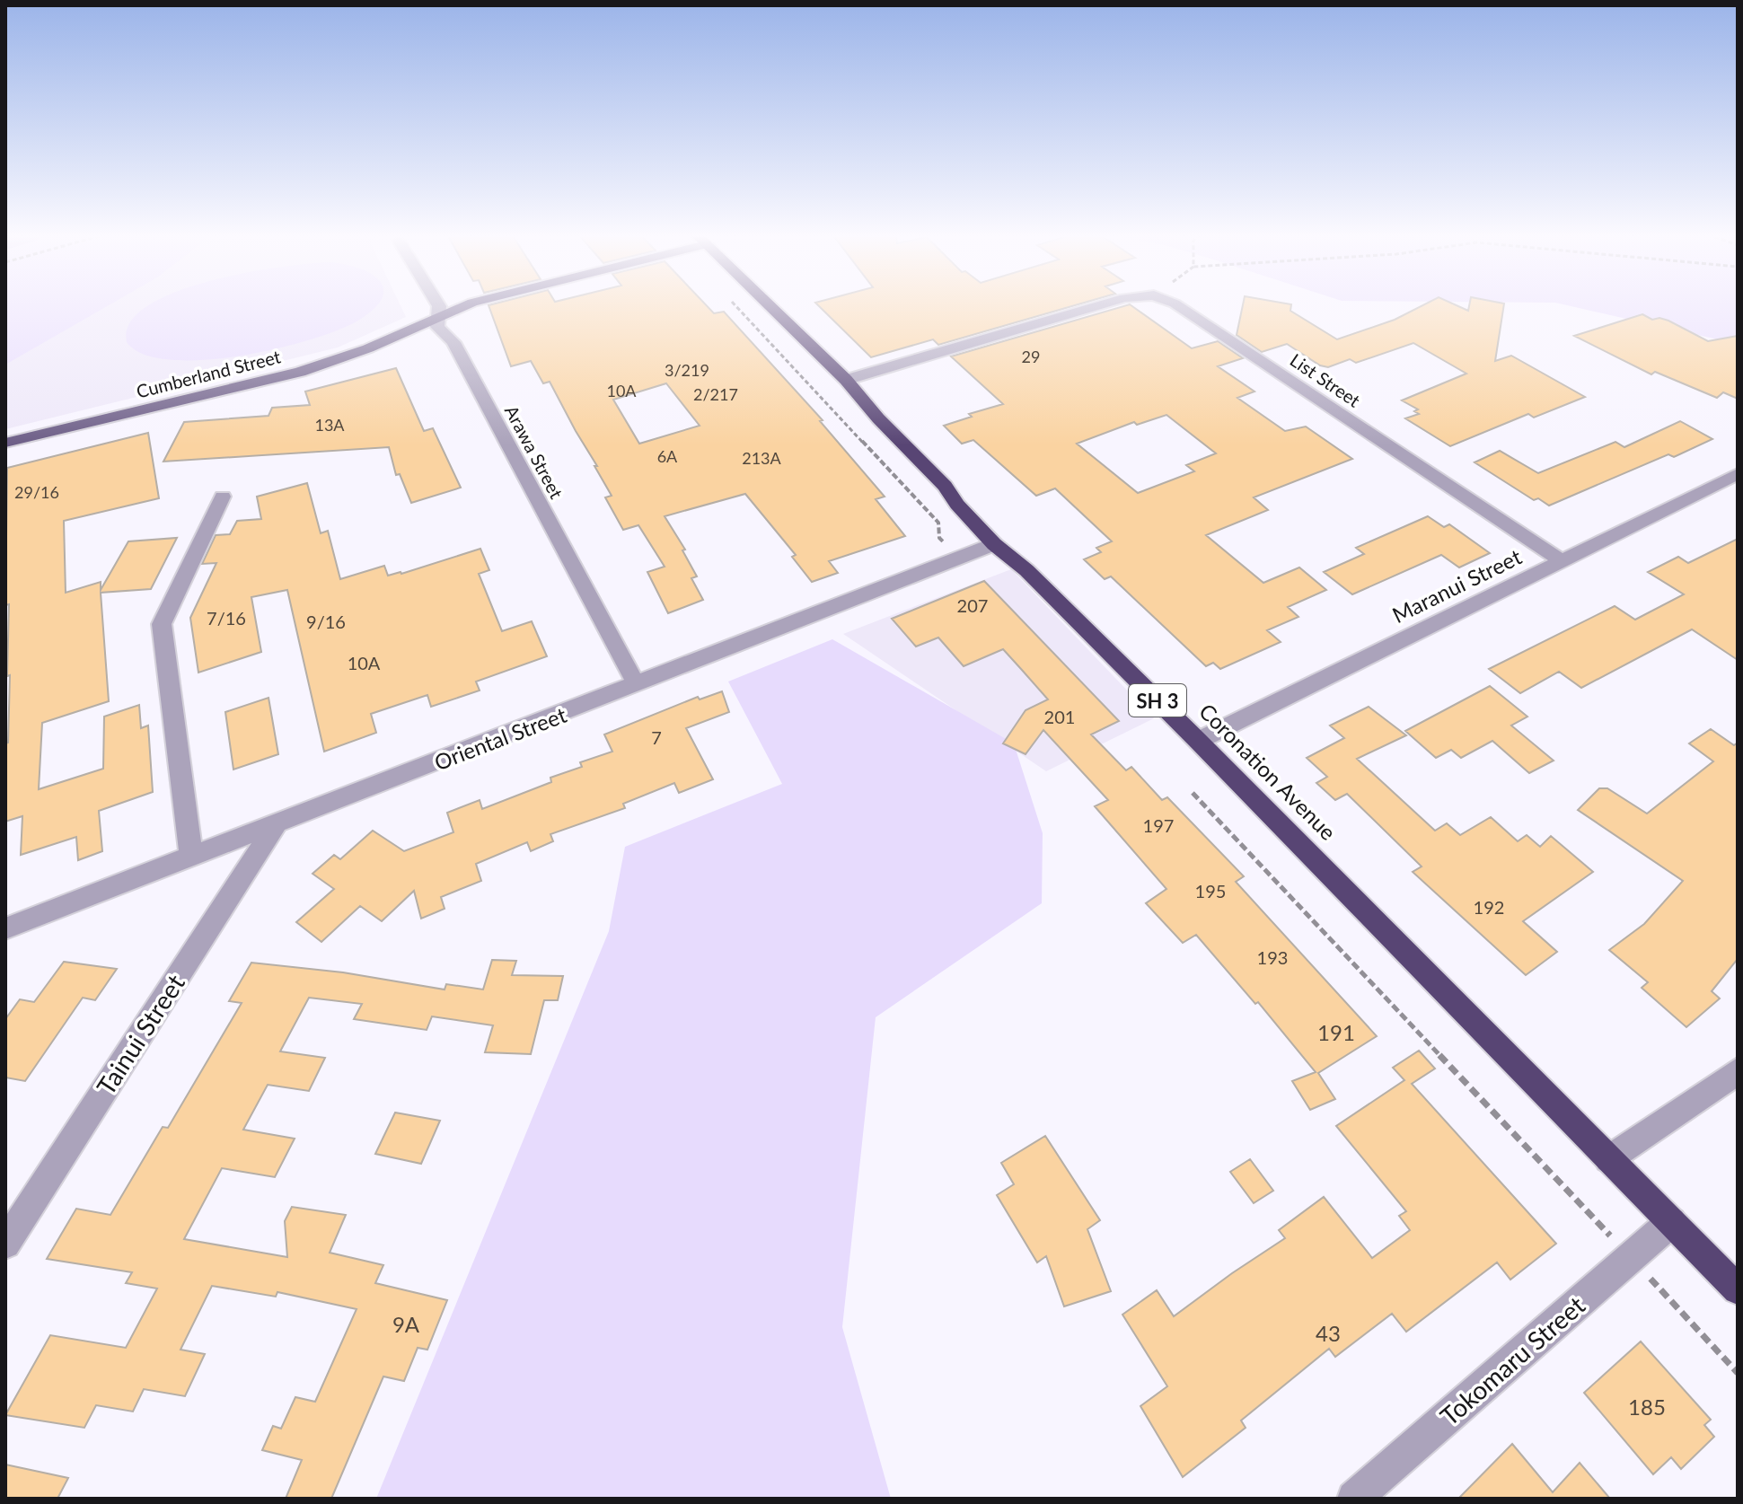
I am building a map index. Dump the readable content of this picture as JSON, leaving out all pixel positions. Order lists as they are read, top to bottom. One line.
{"streets":{"highway":["SH 3","Coronation Avenue"],"main road":["Cumberland Street"],"street":["List Street","Arawa Street","Maranui Street","Oriental Street","Tainui Street","Tokomaru Street"]},"crossings":[["Cumberland Street","Arawa Street"],["List Street","Maranui Street"],["List Street","Coronation Avenue"],["Arawa Street","Oriental Street"],["Maranui Street","Coronation Avenue"],["Oriental Street","Coronation Avenue"],["Oriental Street","Tainui Street"],["Coronation Avenue","Tokomaru Street"]],"house_numbers":["29","3/219","10A","2/217","13A","6A","213A","29/16","207","7/16","9/16","10A","201","7","197","195","192","193","191","9A","43","185"]}
